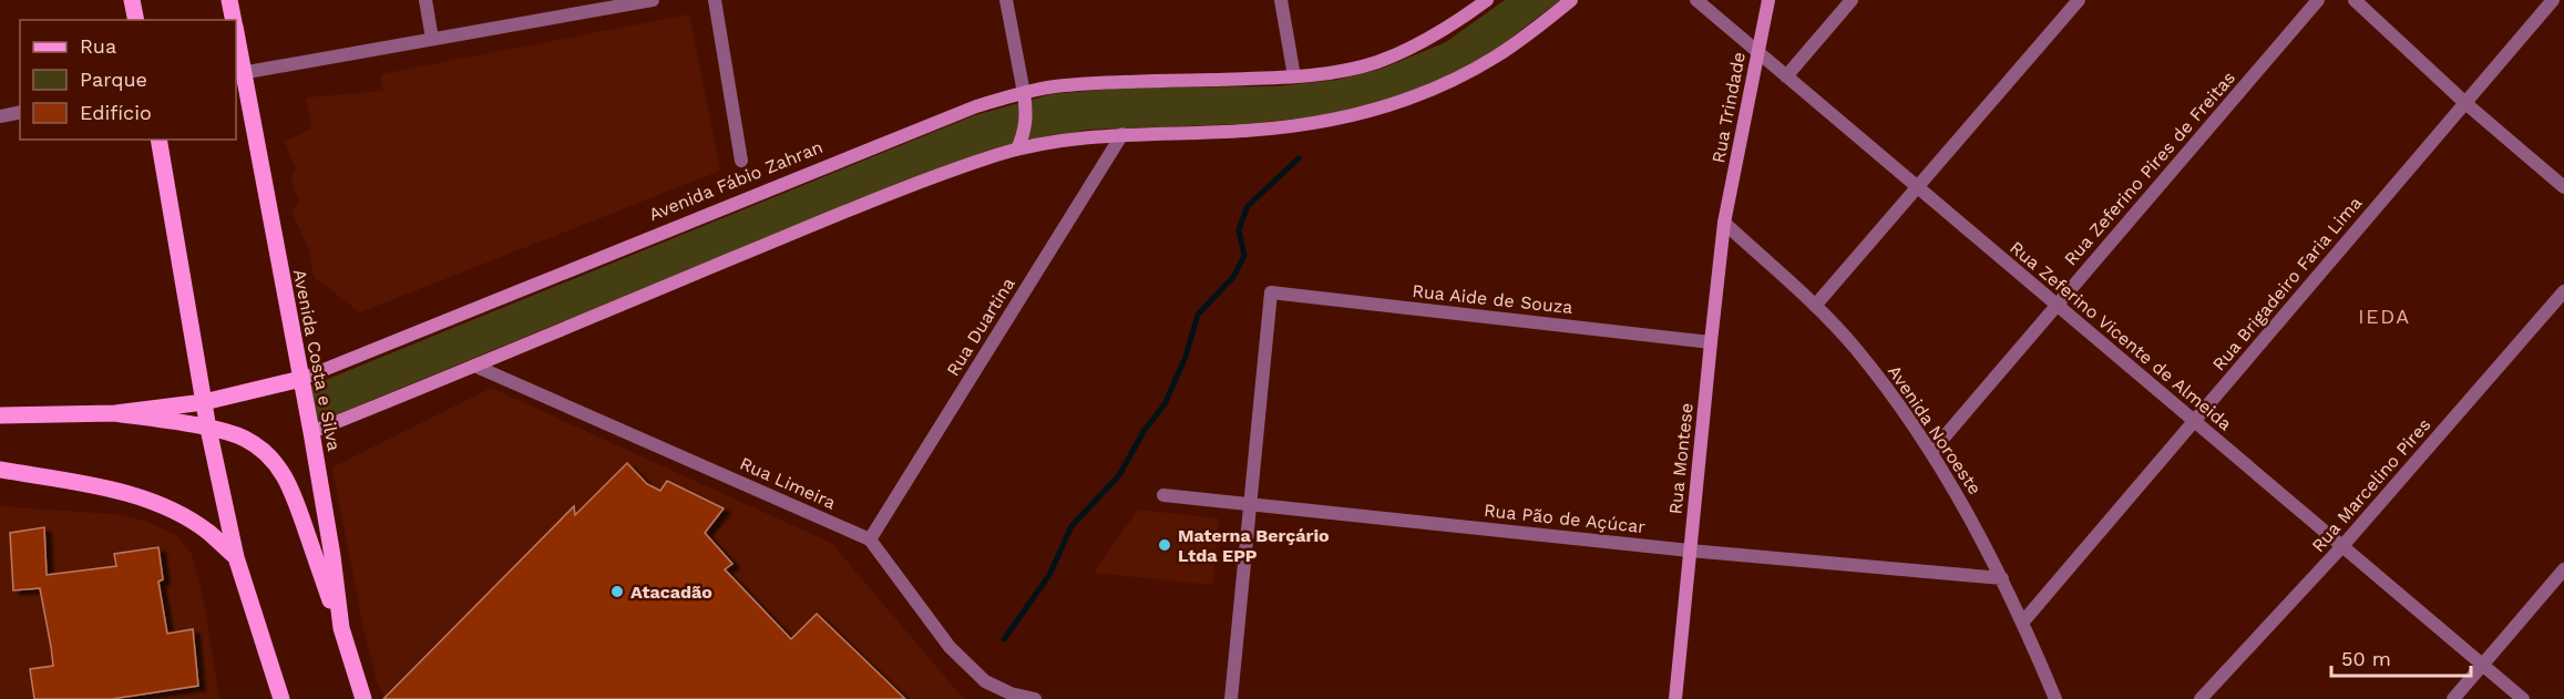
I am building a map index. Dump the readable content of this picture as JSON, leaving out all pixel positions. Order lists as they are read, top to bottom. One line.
{"streets":{"main road":["Rua Trindade","Avenida Fábio Zahran","Avenida Costa e Silva","Rua Montese"],"street":["Rua Zeferino Pires de Freitas","Rua Brigadeiro Faria Lima","Rua Aide de Souza","Rua Duartina","Rua Zeferino Vicente de Almeida","Avenida Noroeste","Rua Limeira","Rua Marcelino Pires","Rua Pão de Açúcar"]},"crossings":[["Rua Trindade","Rua Zeferino Vicente de Almeida"],["Rua Trindade","Avenida Noroeste"],["Rua Trindade","Rua Montese"],["Rua Zeferino Pires de Freitas","Rua Zeferino Vicente de Almeida"],["Rua Zeferino Pires de Freitas","Avenida Noroeste"],["Avenida Fábio Zahran","Avenida Costa e Silva"],["Rua Brigadeiro Faria Lima","Rua Zeferino Vicente de Almeida"],["Rua Brigadeiro Faria Lima","Avenida Noroeste"],["Rua Aide de Souza","Rua Montese"],["Rua Aide de Souza","Rua Pão de Açúcar"],["Rua Duartina","Rua Limeira"],["Rua Zeferino Vicente de Almeida","Rua Marcelino Pires"],["Avenida Noroeste","Rua Montese"],["Avenida Noroeste","Rua Pão de Açúcar"],["Rua Montese","Rua Pão de Açúcar"]],"districts":["IEDA"],"places":["Materna Berçário Ltda EPP","Atacadão"],"legend":["Rua","Parque","Edifício"],"scale_bar":"50 m"}
